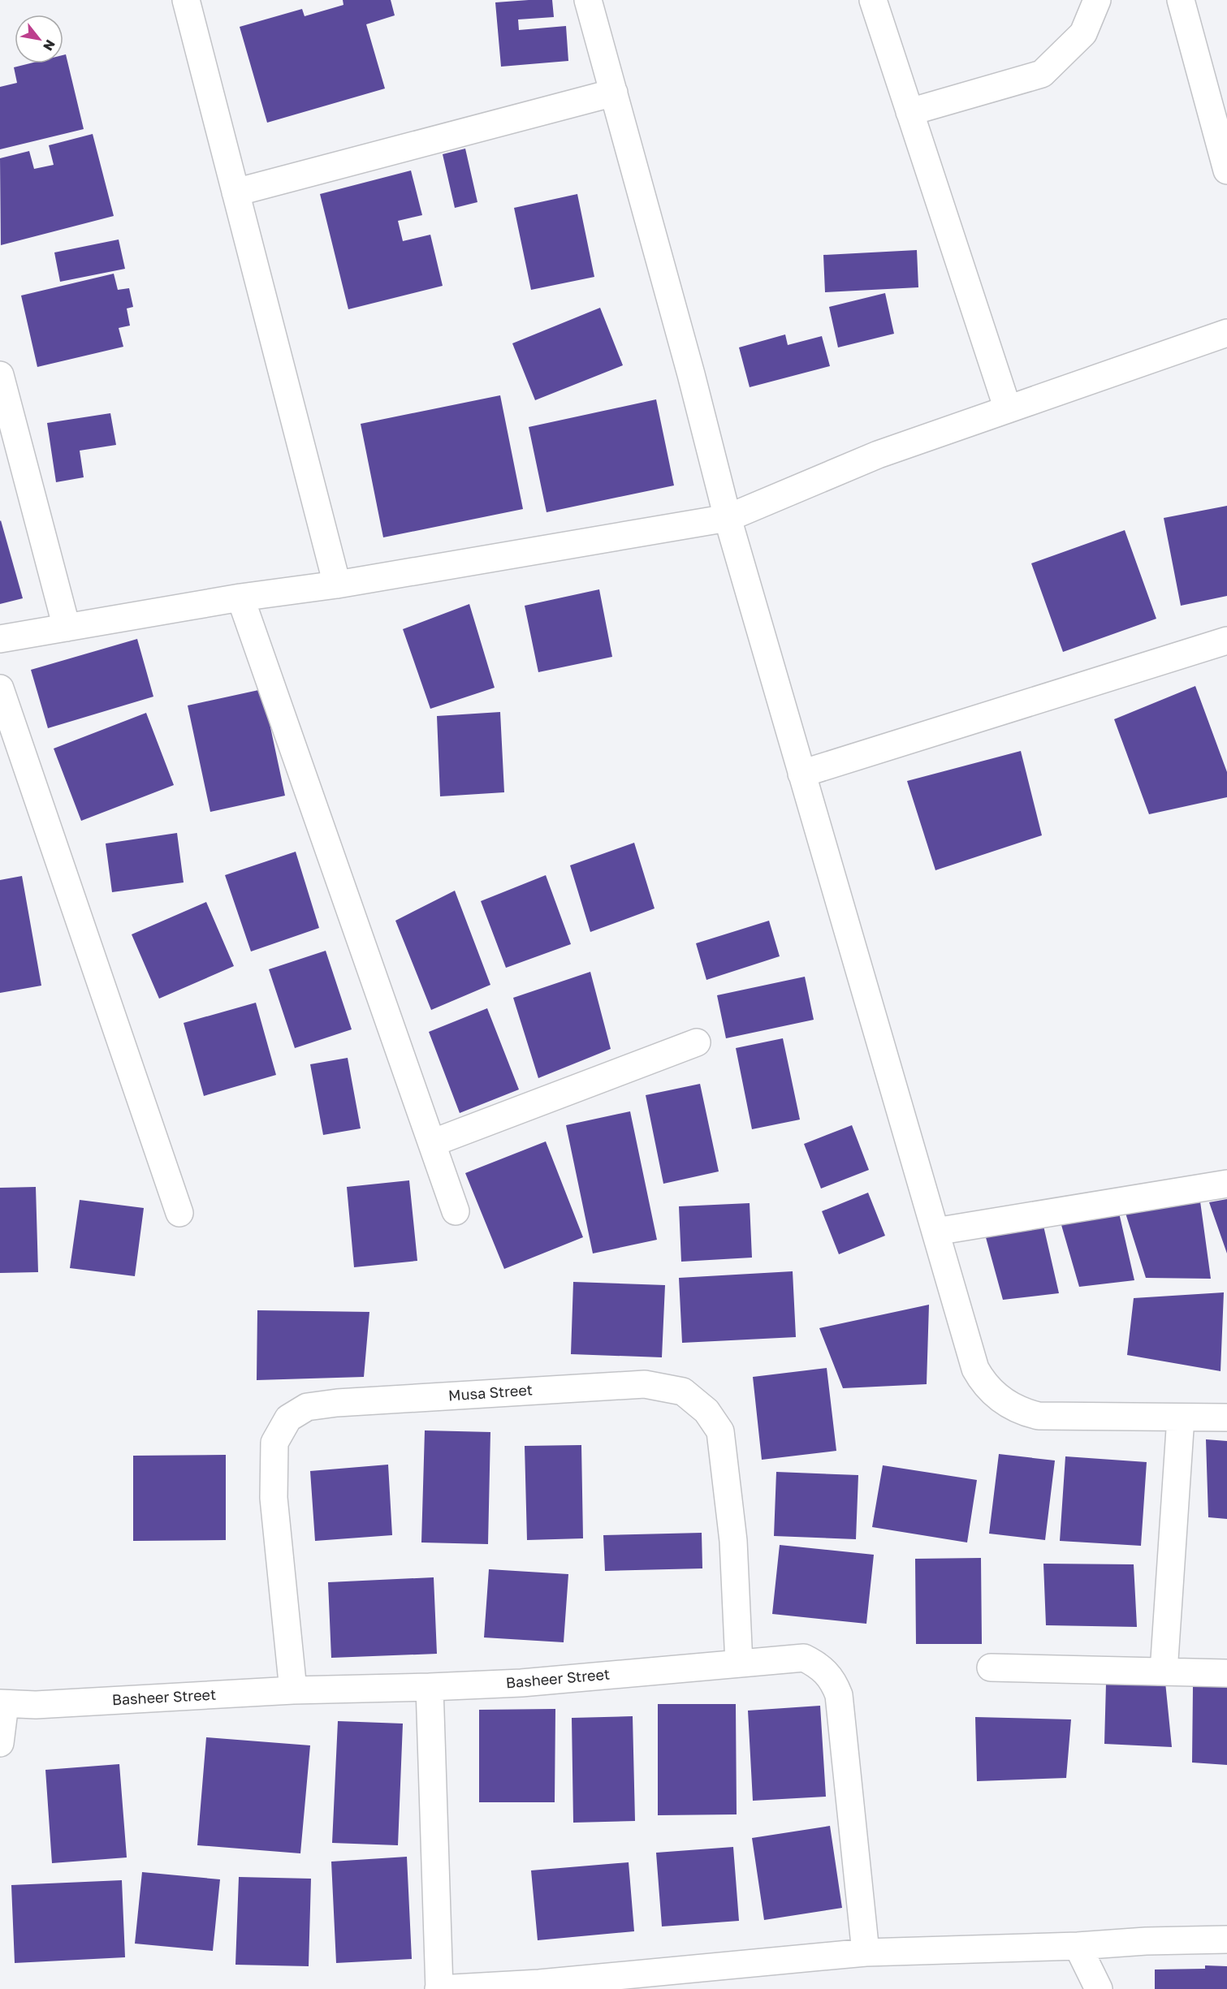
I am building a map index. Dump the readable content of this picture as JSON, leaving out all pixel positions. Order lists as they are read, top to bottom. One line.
{"streets":{"street":["Musa Street","Basheer Street"]},"crossings":[["Musa Street","Basheer Street"]],"north":"bottom right"}
